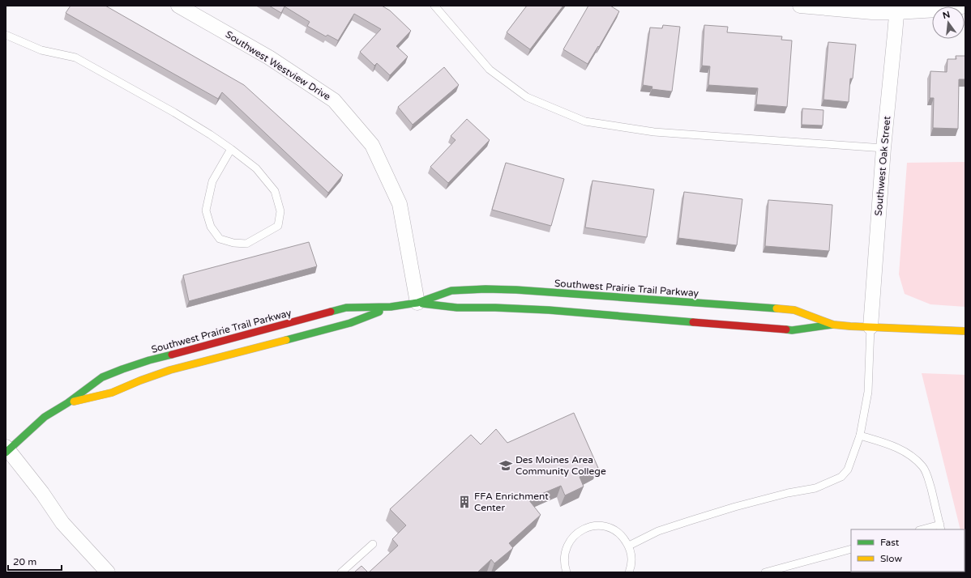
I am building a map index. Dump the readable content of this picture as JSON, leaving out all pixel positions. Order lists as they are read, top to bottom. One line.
{"streets":{"street":["Southwest Westview Drive","Southwest Oak Street","Southwest Prairie Trail Parkway"]},"crossings":[["Southwest Westview Drive","Southwest Prairie Trail Parkway"],["Southwest Oak Street","Southwest Prairie Trail Parkway"]],"places":{"school or university":["Des Moines Area Community College"],"building":["FFA Enrichment Center"]},"legend":["Fast","Slow"],"scale_bar":"20 m","north":"top"}
